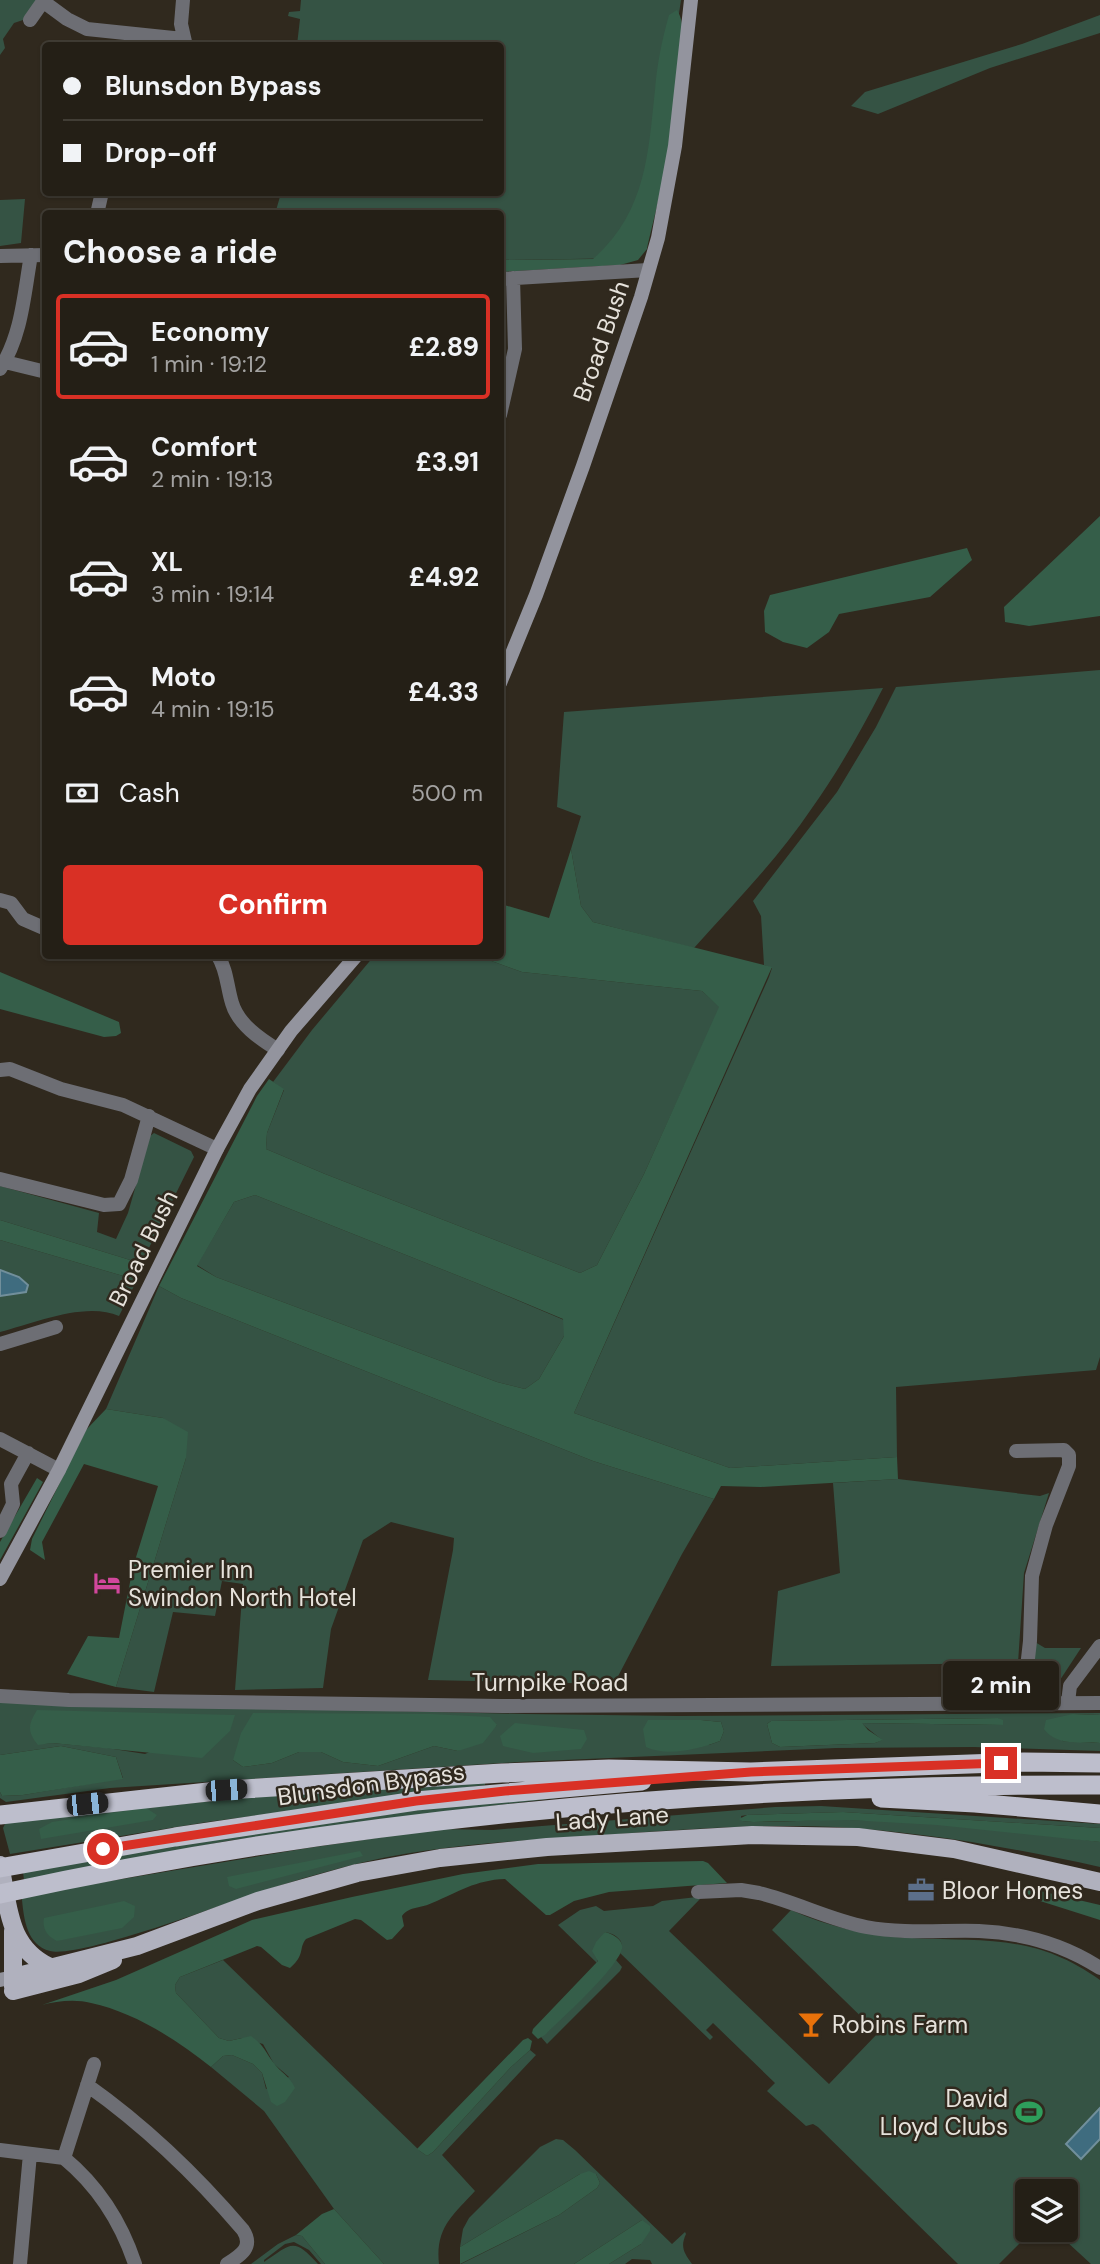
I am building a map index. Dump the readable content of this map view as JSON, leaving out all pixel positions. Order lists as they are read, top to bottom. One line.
{"streets":{"highway":["Blunsdon Bypass"],"main road":["Broad Bush","Lady Lane"],"street":["Turnpike Road"]},"places":{"hotel":["Premier Inn Swindon North Hotel"],"office":["Bloor Homes"],"bar":["Robins Farm"],"sports":["David Lloyd Clubs"]},"page":{"banner":["Blunsdon Bypass","Drop-off"],"heading":"Choose a ride","list":[{"name":"Economy","note":"1 min · 19:12","value":"£2.89"},{"name":"Comfort","note":"2 min · 19:13","value":"£3.91"},{"name":"XL","note":"3 min · 19:14","value":"£4.92"},{"name":"Moto","note":"4 min · 19:15","value":"£4.33"}],"pay":["Cash","500 m"],"buttons":"Confirm","bubble":"2 min"}}
